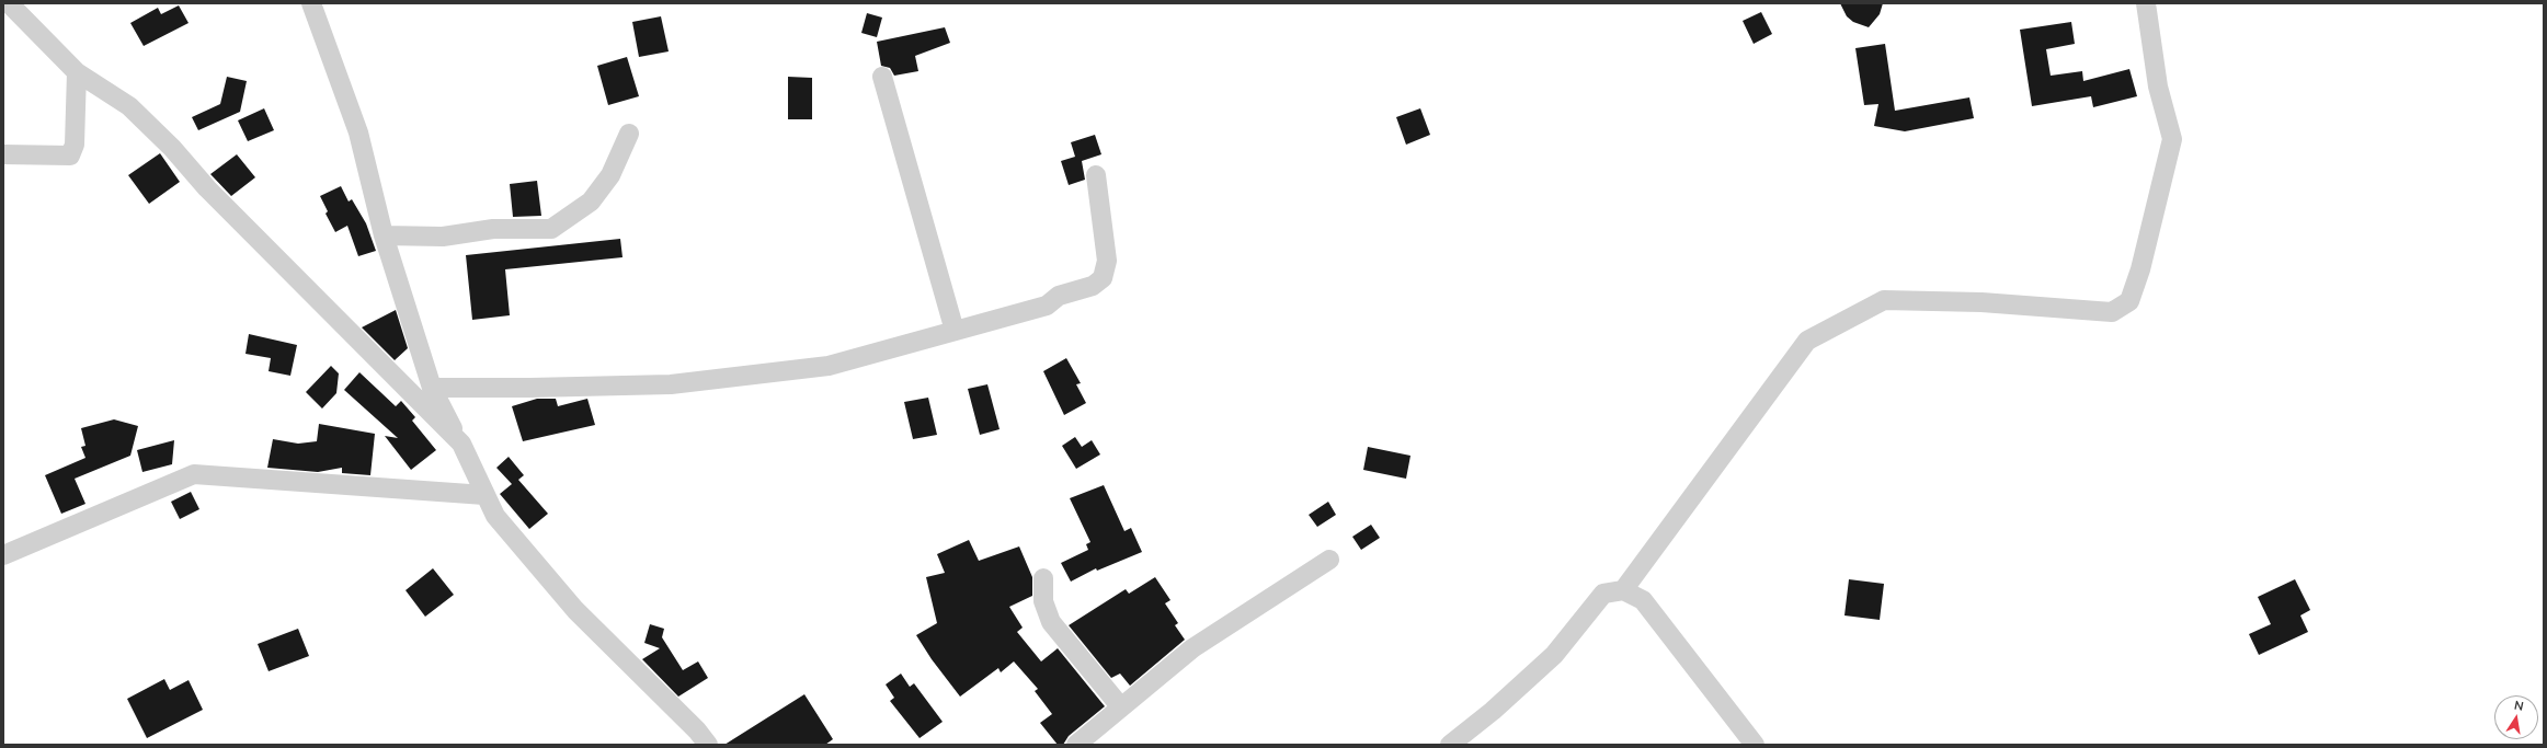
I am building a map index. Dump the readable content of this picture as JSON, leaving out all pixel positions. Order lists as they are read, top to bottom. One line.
{"north":"top"}
